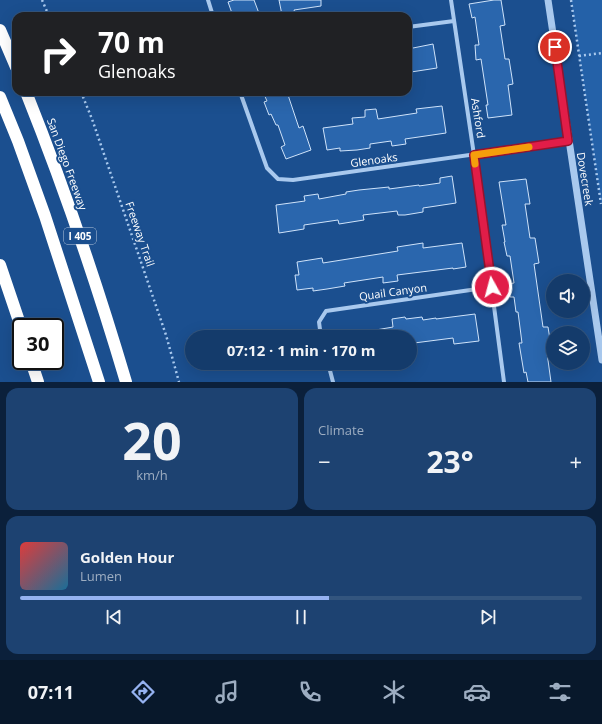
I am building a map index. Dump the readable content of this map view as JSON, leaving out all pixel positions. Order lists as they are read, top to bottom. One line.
{"streets":{"highway":["San Diego Freeway","I 405"],"street":["Ashford","Glenoaks","Dovecreek","Quail Canyon"],"path":["Freeway Trail"]},"crossings":[["Ashford","Glenoaks"],["Ashford","Quail Canyon"],["Glenoaks","Dovecreek"]],"page":{"turn":["70 m","Glenoaks"],"limit":"30","trip":"07:12 · 1 min · 170 m","tile":[["20","km/h"],"Climate"],"heat":["−","23°","+"],"song":["Golden Hour","Lumen"],"tabs":"07:11"}}
